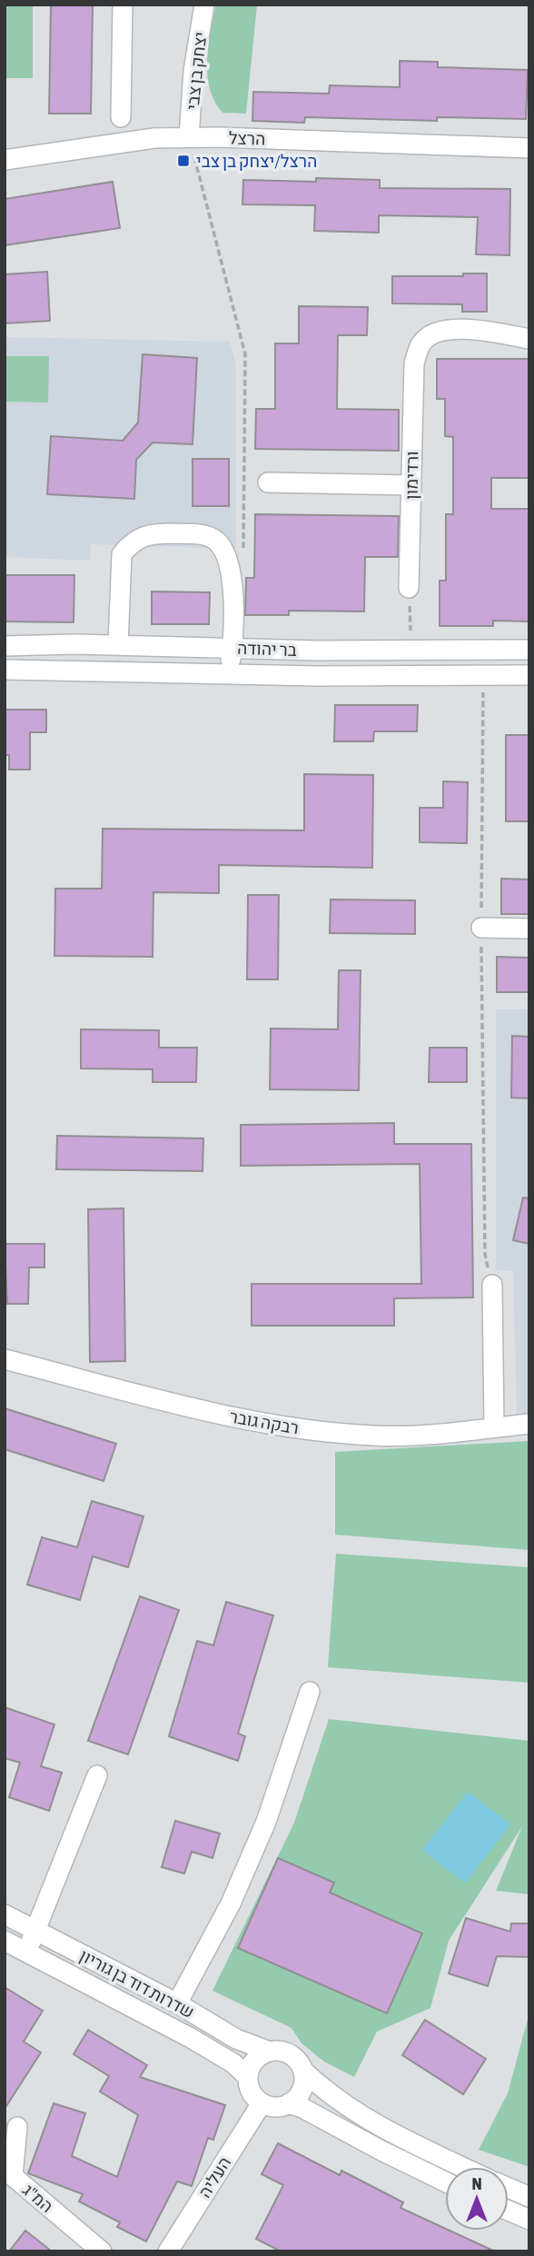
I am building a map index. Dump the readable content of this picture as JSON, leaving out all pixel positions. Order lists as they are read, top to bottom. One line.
{"streets":{"street":["יצחק בן צבי","הרצל","ורדימון","בר יהודה","רבקה גובר","שדרות דוד בן גוריון","העליה","המ\"ג"]},"crossings":[["יצחק בן צבי","הרצל"],["שדרות דוד בן גוריון","העליה"]],"places":{"transit":["הרצל/יצחק בן צבי"]},"north":"top"}
